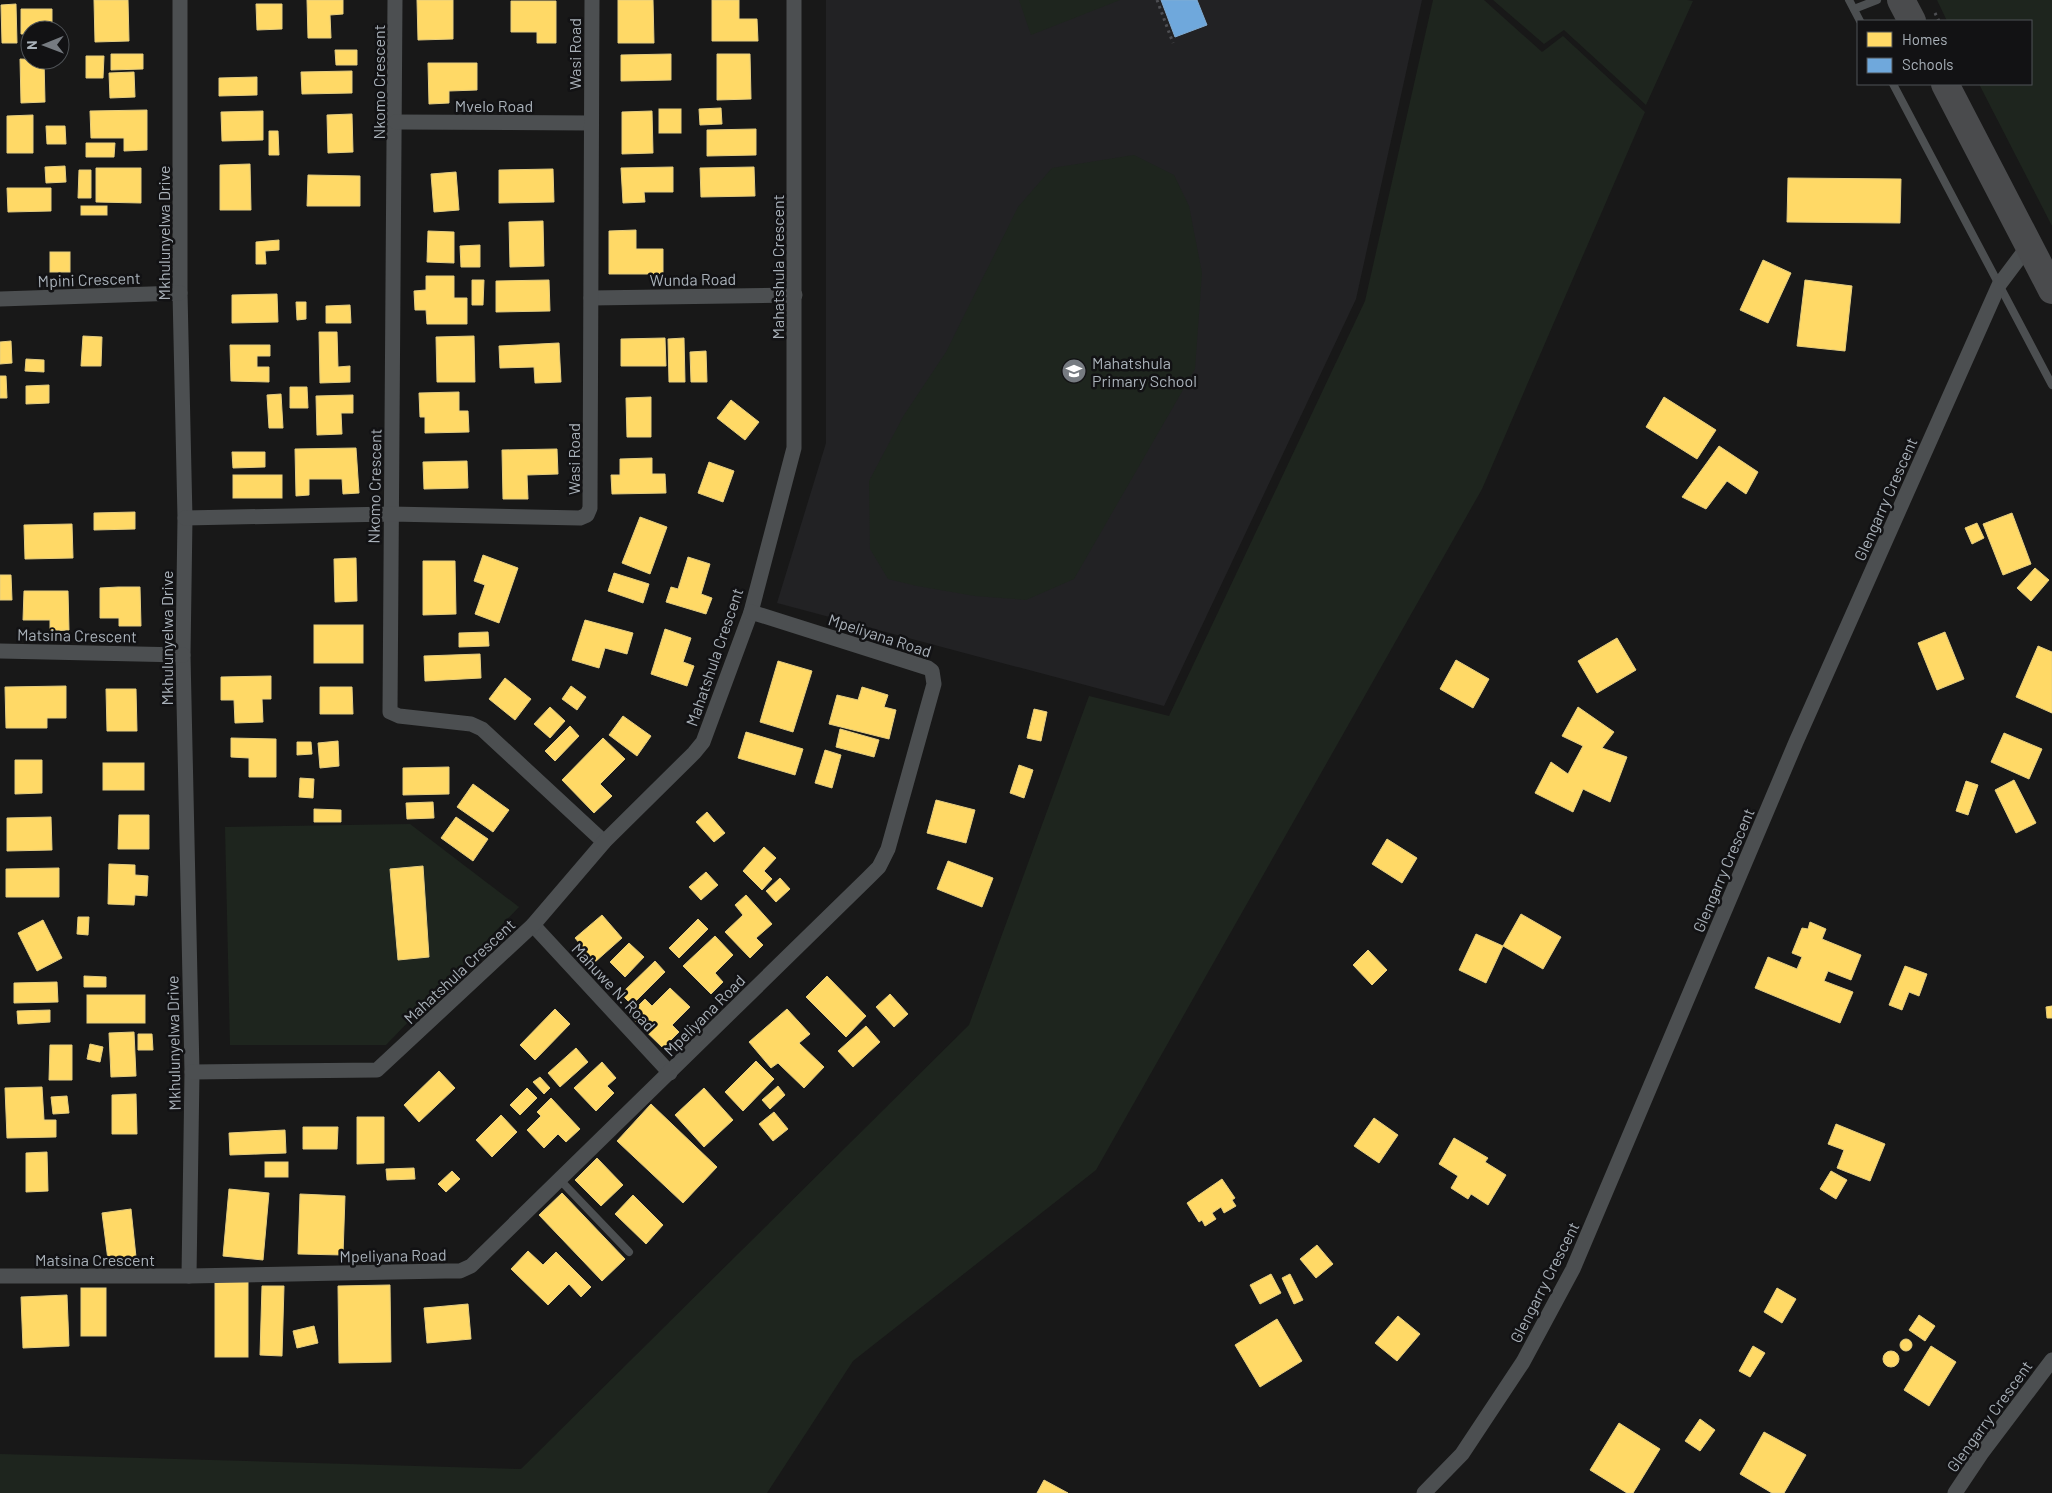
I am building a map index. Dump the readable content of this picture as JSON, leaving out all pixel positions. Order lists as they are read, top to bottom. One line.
{"streets":{"street":["Wasi Road","Nkomo Crescent","Mvelo Road","Mkhulunyelwa Drive","Mahatshula Crescent","Mpini Crescent","Wunda Road","Glengarry Crescent","Matsina Crescent","Mpeliyana Road","Mahuwe N. Road"]},"crossings":[["Wasi Road","Nkomo Crescent"],["Wasi Road","Mvelo Road"],["Wasi Road","Mkhulunyelwa Drive"],["Wasi Road","Wunda Road"],["Nkomo Crescent","Mvelo Road"],["Nkomo Crescent","Mahatshula Crescent"],["Mkhulunyelwa Drive","Mahatshula Crescent"],["Mkhulunyelwa Drive","Mpini Crescent"],["Mkhulunyelwa Drive","Matsina Crescent"],["Mkhulunyelwa Drive","Mpeliyana Road"],["Mahatshula Crescent","Wunda Road"],["Mahatshula Crescent","Mpeliyana Road"],["Mahatshula Crescent","Mahuwe N. Road"],["Matsina Crescent","Mpeliyana Road"],["Mpeliyana Road","Mahuwe N. Road"]],"places":{"school or university":["Mahatshula Primary School"]},"legend":["Homes","Schools"],"north":"left"}
